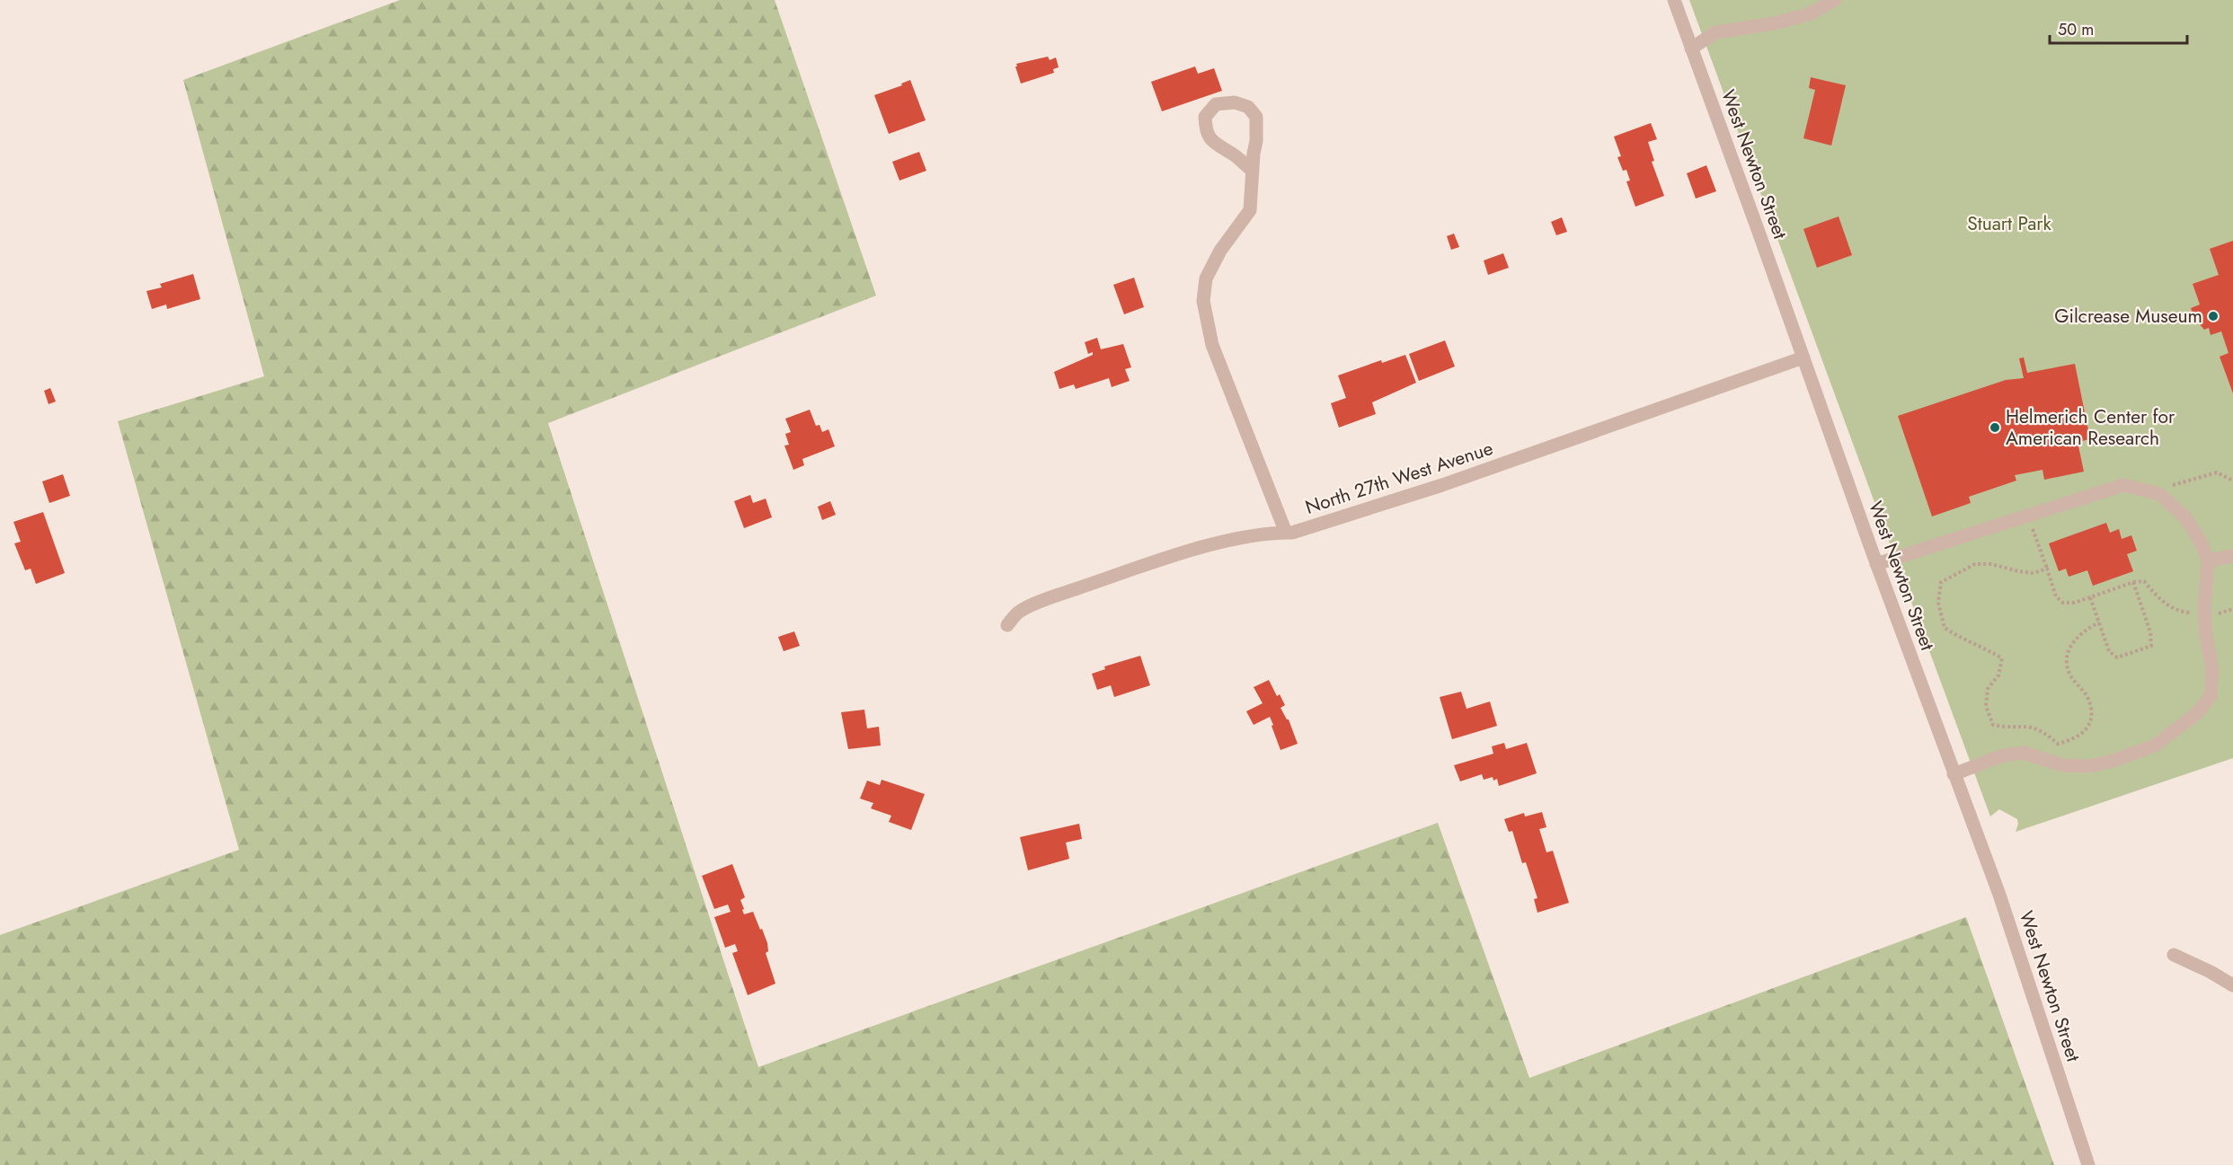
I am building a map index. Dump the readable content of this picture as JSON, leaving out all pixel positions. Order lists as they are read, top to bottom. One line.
{"streets":{"street":["West Newton Street","North 27th West Avenue"]},"crossings":[["West Newton Street","North 27th West Avenue"]],"parks":["Stuart Park"],"places":["Gilcrease Museum","Helmerich Center for American Research"],"scale_bar":"50 m"}
